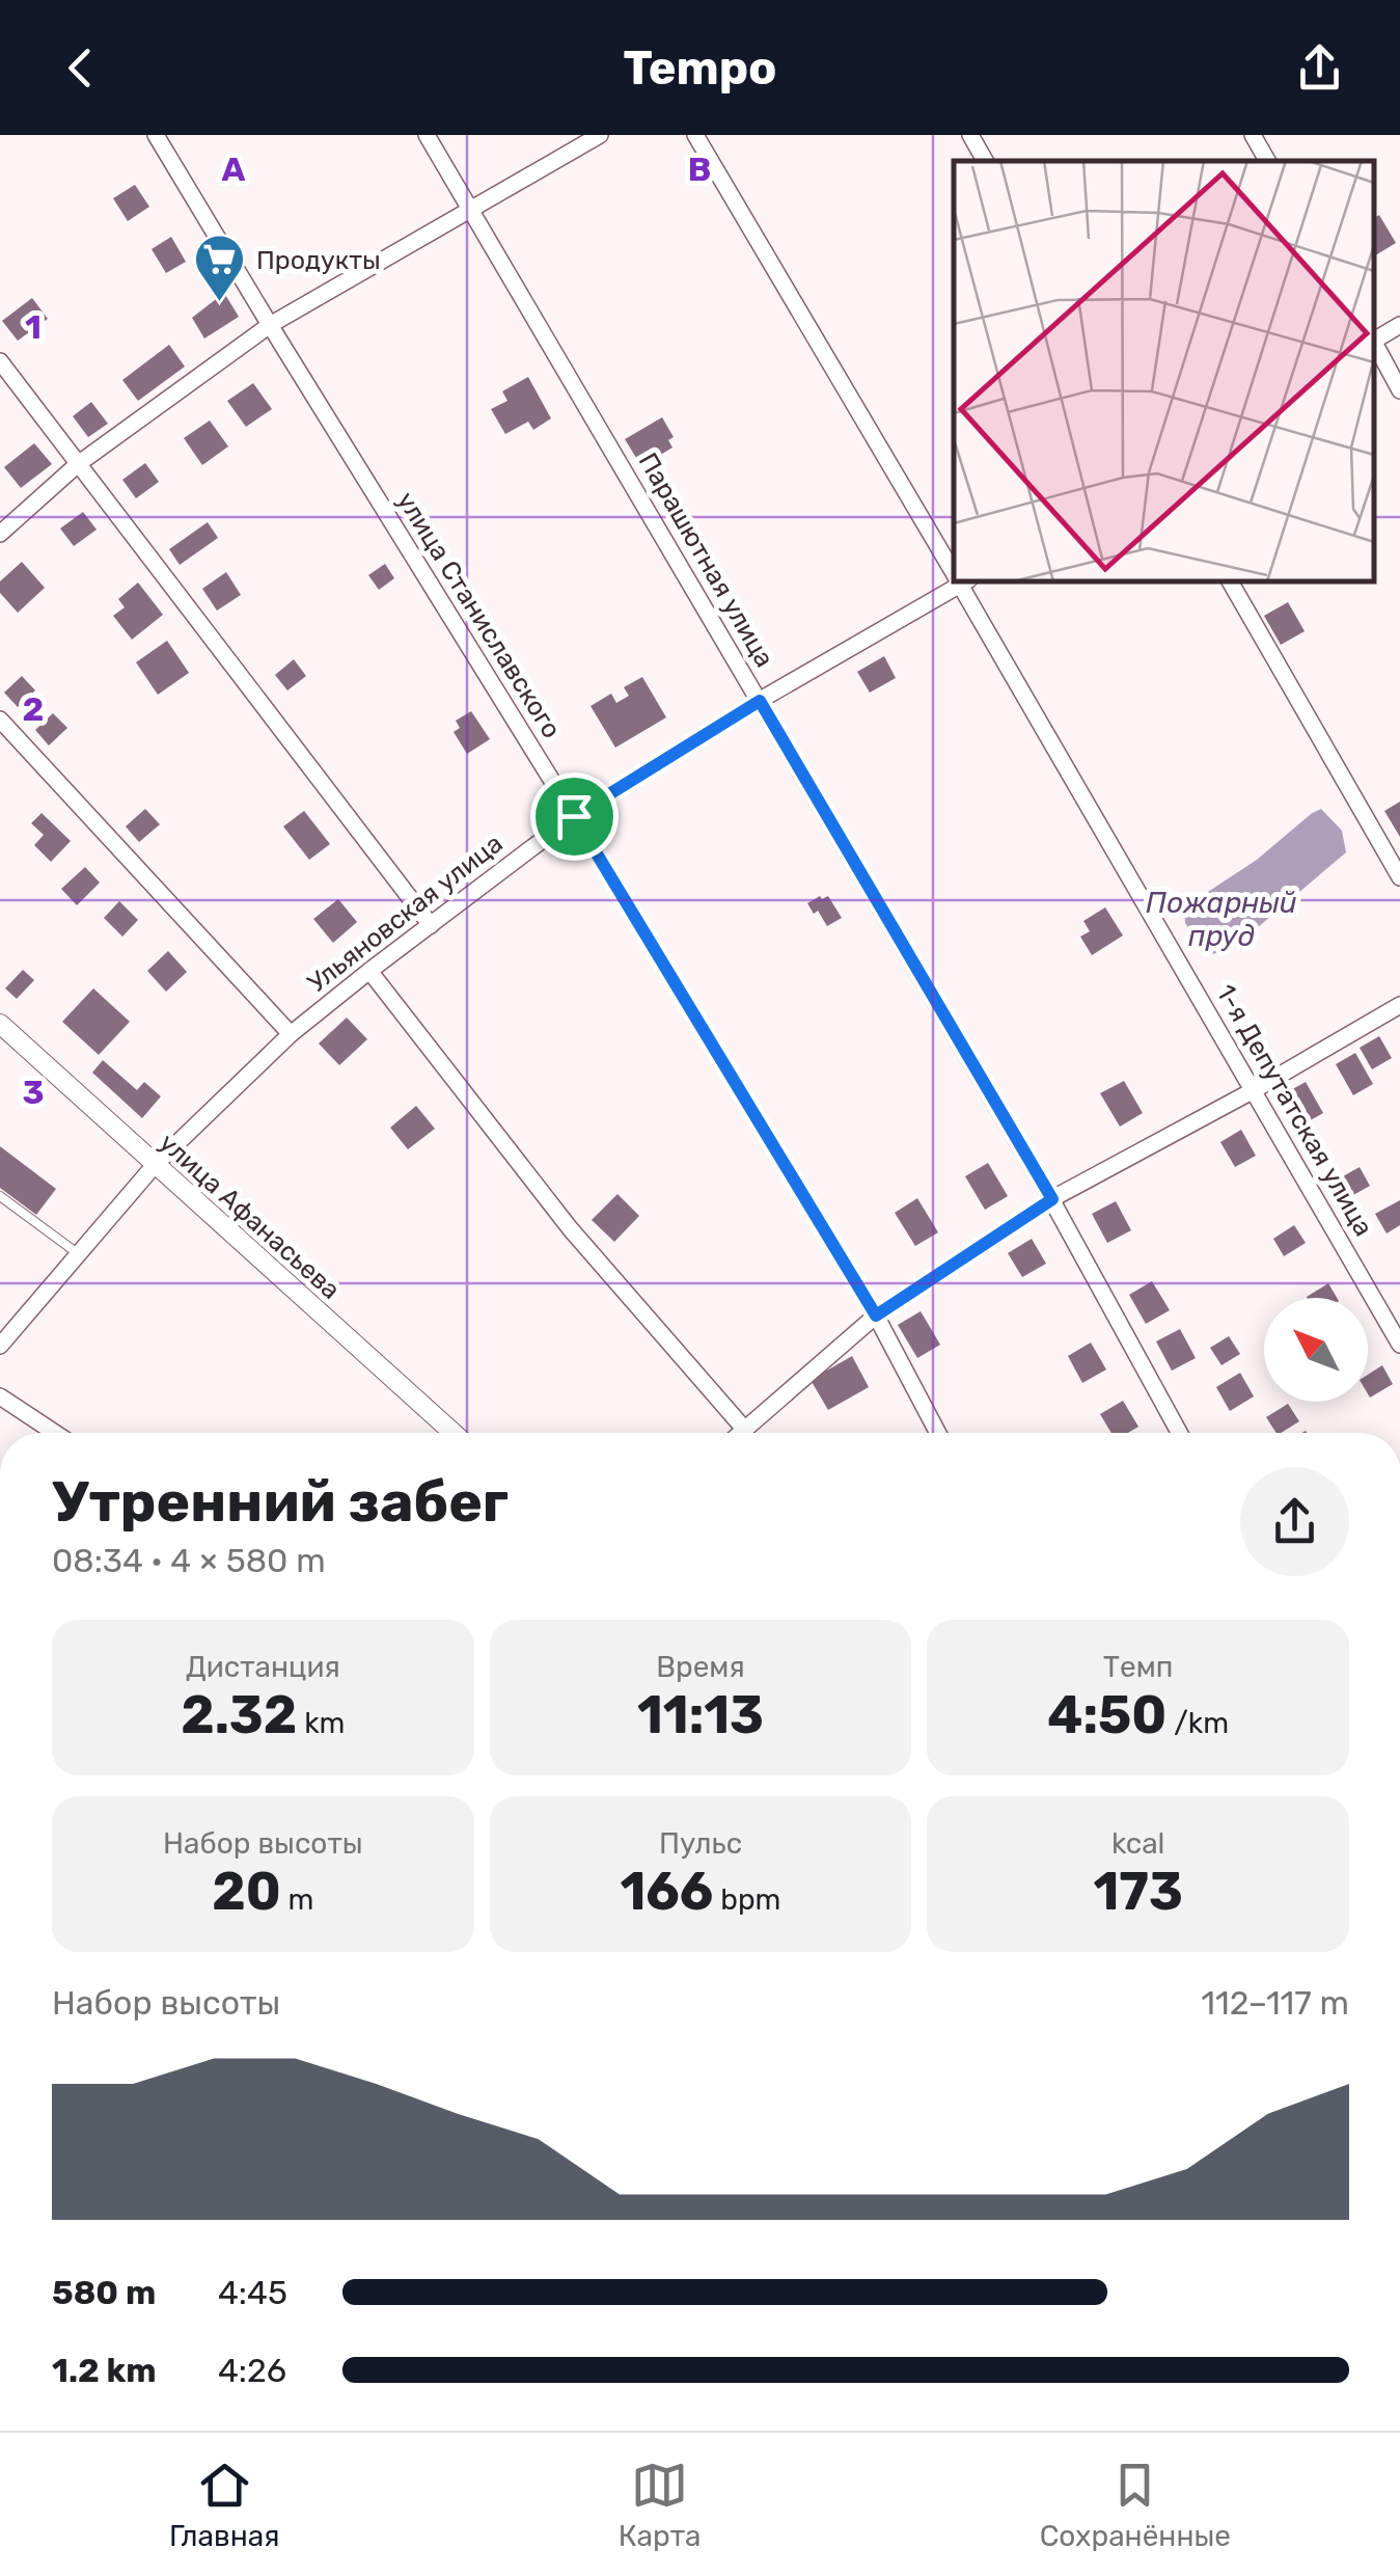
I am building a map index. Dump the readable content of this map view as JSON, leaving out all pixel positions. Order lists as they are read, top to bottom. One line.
{"streets":{"street":["Парашютная улица","улица Станиславского","Ульяновская улица","1-я Депутатская улица","улица Афанасьева"]},"crossings":[["Парашютная улица","Ульяновская улица"],["улица Станиславского","Ульяновская улица"],["Ульяновская улица","улица Афанасьева"]],"water":["Пожарный пруд"],"places":{"supermarket":["Продукты"]},"north":"top left","page":{"header":"Tempo","heading":["Утренний забег","08:34 · 4 × 580 m"],"stats":[["Дистанция","2.32 km"],["Время","11:13"],["Темп","4:50 /km"],["Набор высоты","20 m"],["Пульс","166 bpm"],["kcal","173"]],"chart":["Набор высоты","112–117 m"],"list":[{"name":"580 m","note":"4:45"},{"name":"1.2 km","note":"4:26"}],"tabs":["Главная","Карта","Сохранённые"]},"grid":{"columns":["A","B"],"rows":["1","2","3"]}}
